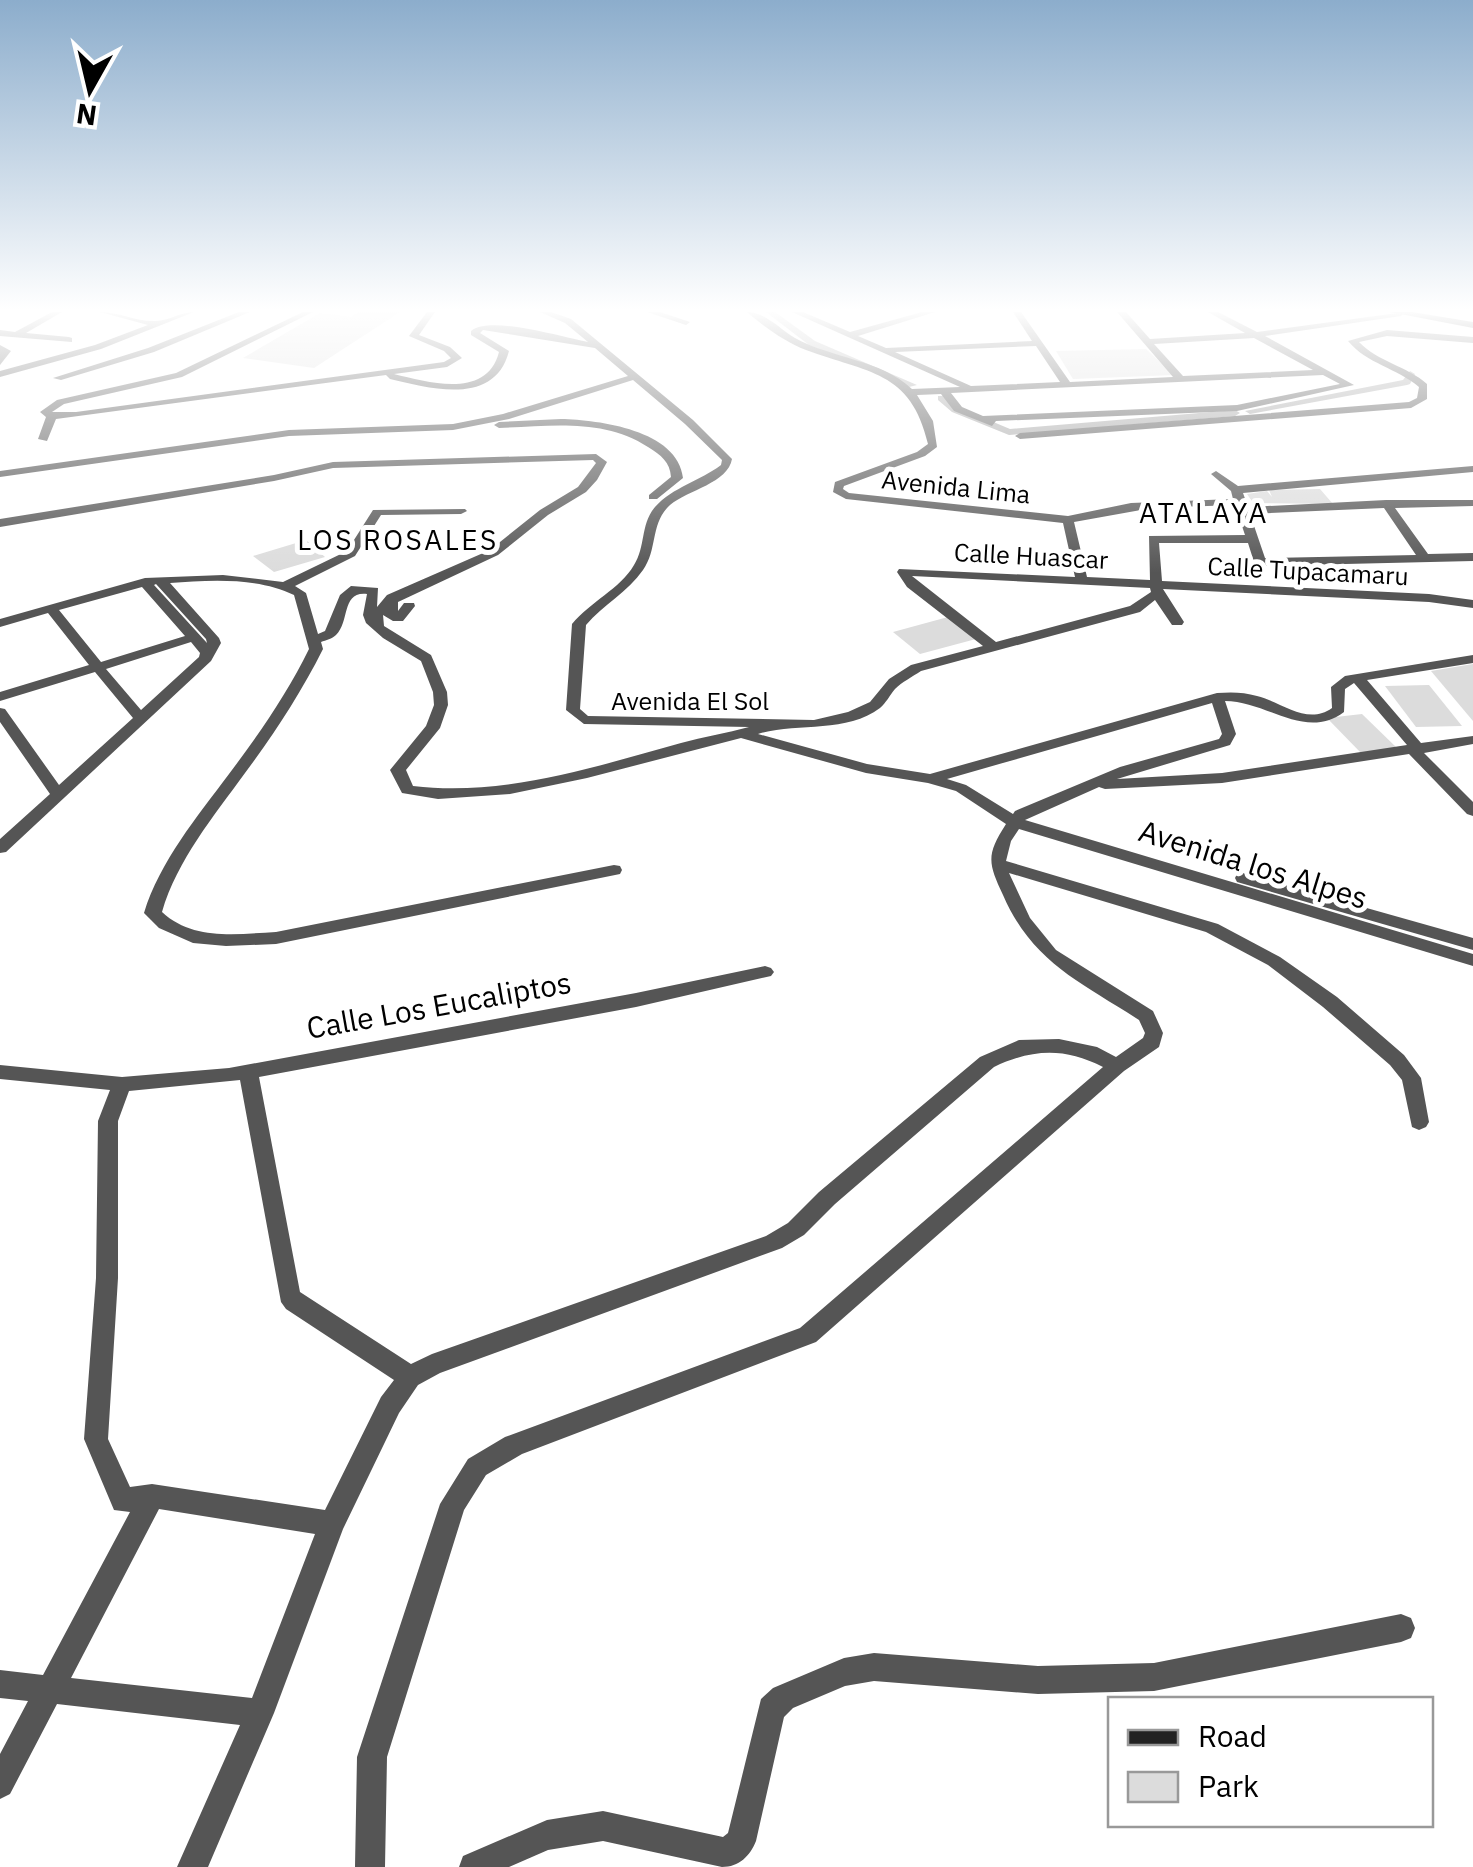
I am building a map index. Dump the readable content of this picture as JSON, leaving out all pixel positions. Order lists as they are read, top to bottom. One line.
{"streets":{"street":["Avenida Lima","Calle Huascar","Calle Tupacamaru","Avenida El Sol","Avenida los Alpes","Calle Los Eucaliptos"]},"crossings":[["Calle Huascar","Calle Tupacamaru"],["Calle Huascar","Avenida El Sol"],["Calle Tupacamaru","Avenida El Sol"]],"districts":["ATALAYA","LOS ROSALES"],"legend":["Road","Park"],"north":"bottom"}
